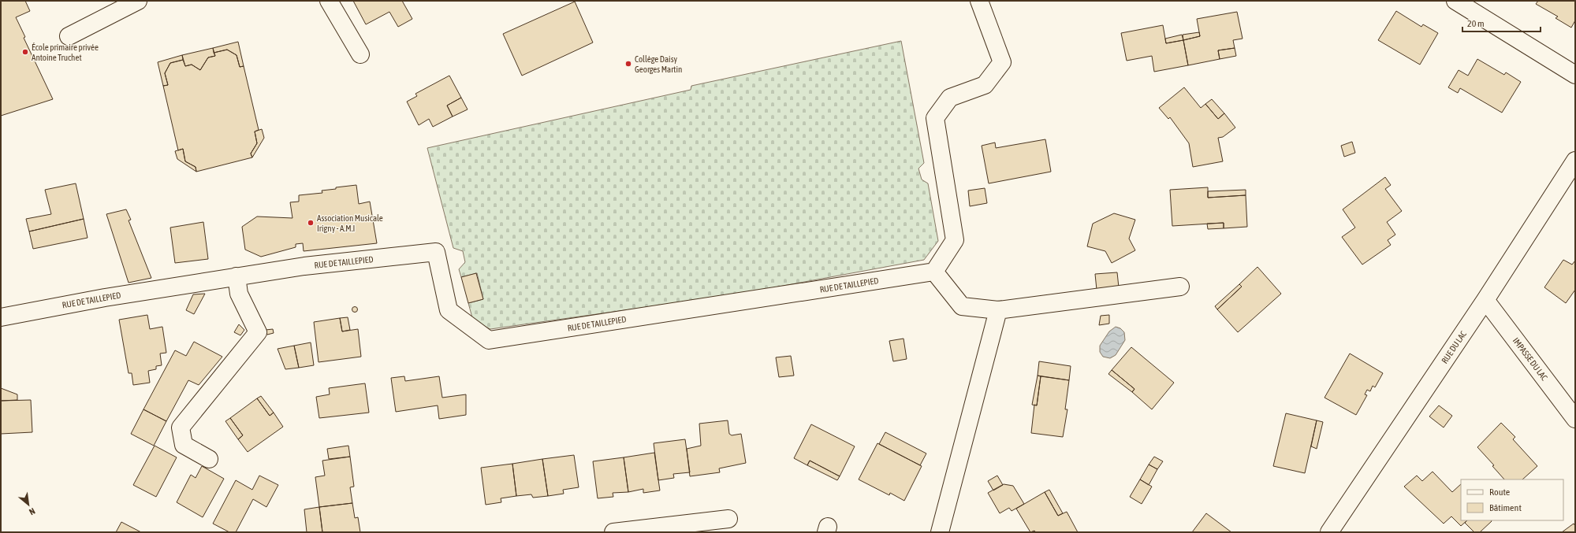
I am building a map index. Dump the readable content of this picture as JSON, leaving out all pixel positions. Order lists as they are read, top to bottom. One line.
{"streets":{"street":["RUE DE TAILLEPIED","RUE DU LAC","IMPASSE DU LAC"]},"crossings":[["RUE DU LAC","IMPASSE DU LAC"]],"places":["École primaire privée Antoine Truchet","Collège Daisy Georges Martin","Association Musicale Irigny - A.M.I"],"legend":["Route","Bâtiment"],"scale_bar":"20 m","north":"bottom right"}
